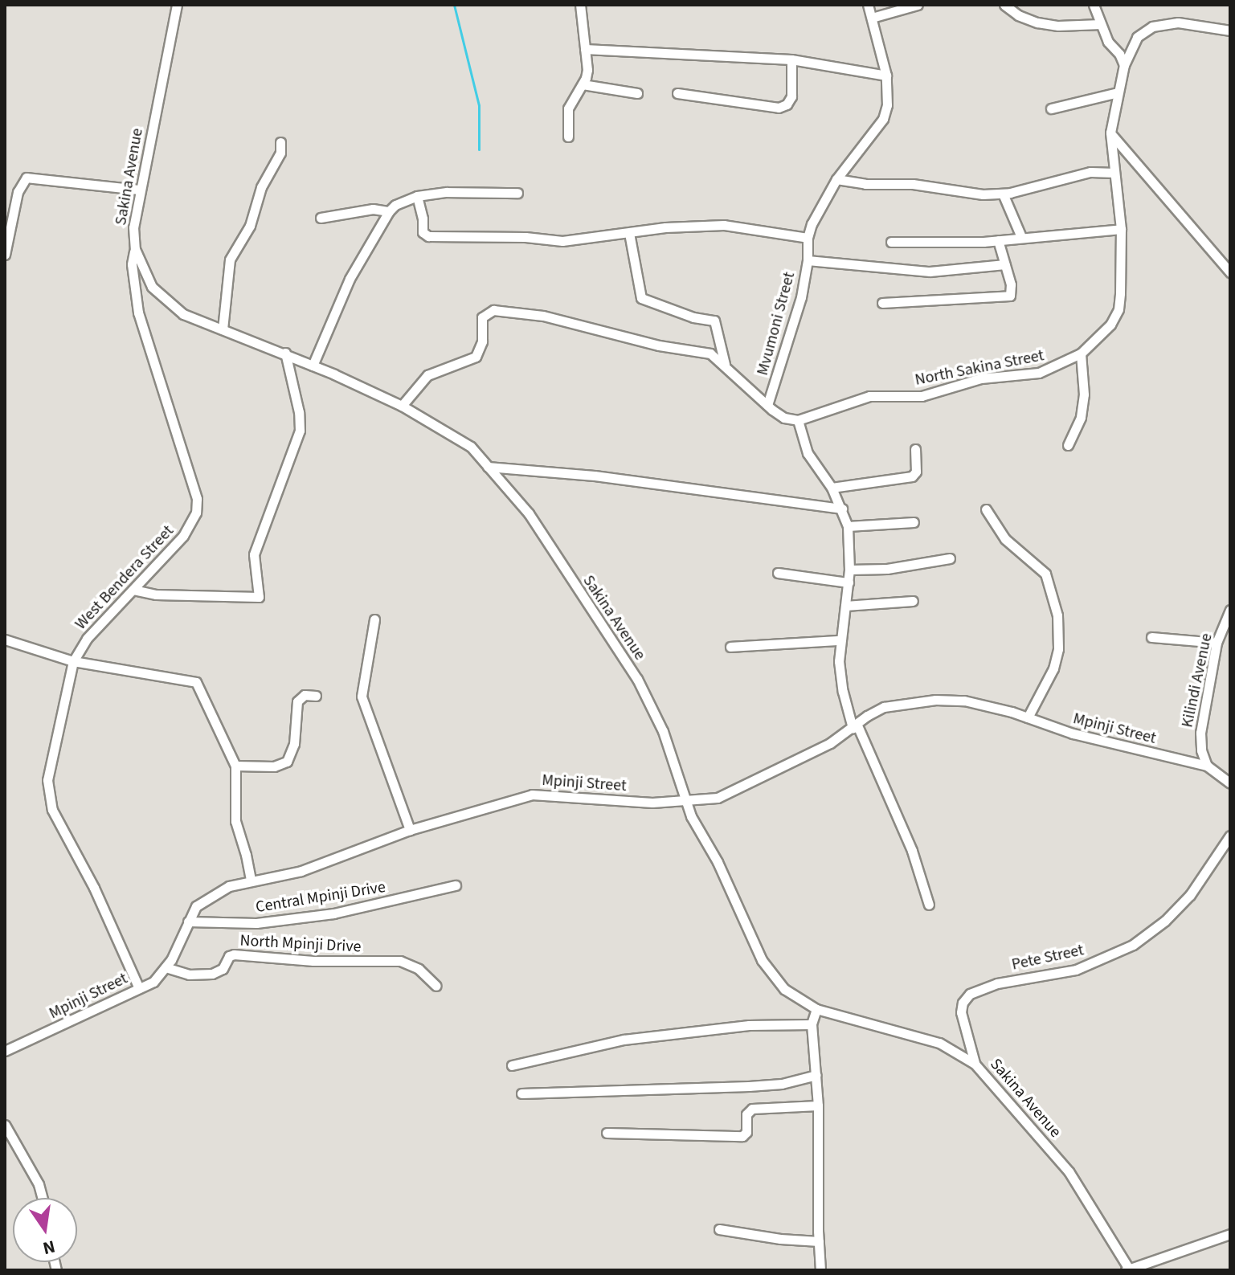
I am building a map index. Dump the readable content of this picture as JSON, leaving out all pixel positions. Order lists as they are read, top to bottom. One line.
{"streets":{"street":["Sakina Avenue","Mvumoni Street","North Sakina Street","West Bendera Street","Kilindi Avenue","Mpinji Street","Central Mpinji Drive","North Mpinji Drive","Pete Street"]},"crossings":[["Sakina Avenue","West Bendera Street"],["Sakina Avenue","Mpinji Street"],["Sakina Avenue","Pete Street"],["West Bendera Street","Mpinji Street"],["Kilindi Avenue","Mpinji Street"],["Mpinji Street","Central Mpinji Drive"],["Mpinji Street","North Mpinji Drive"]],"north":"bottom"}
